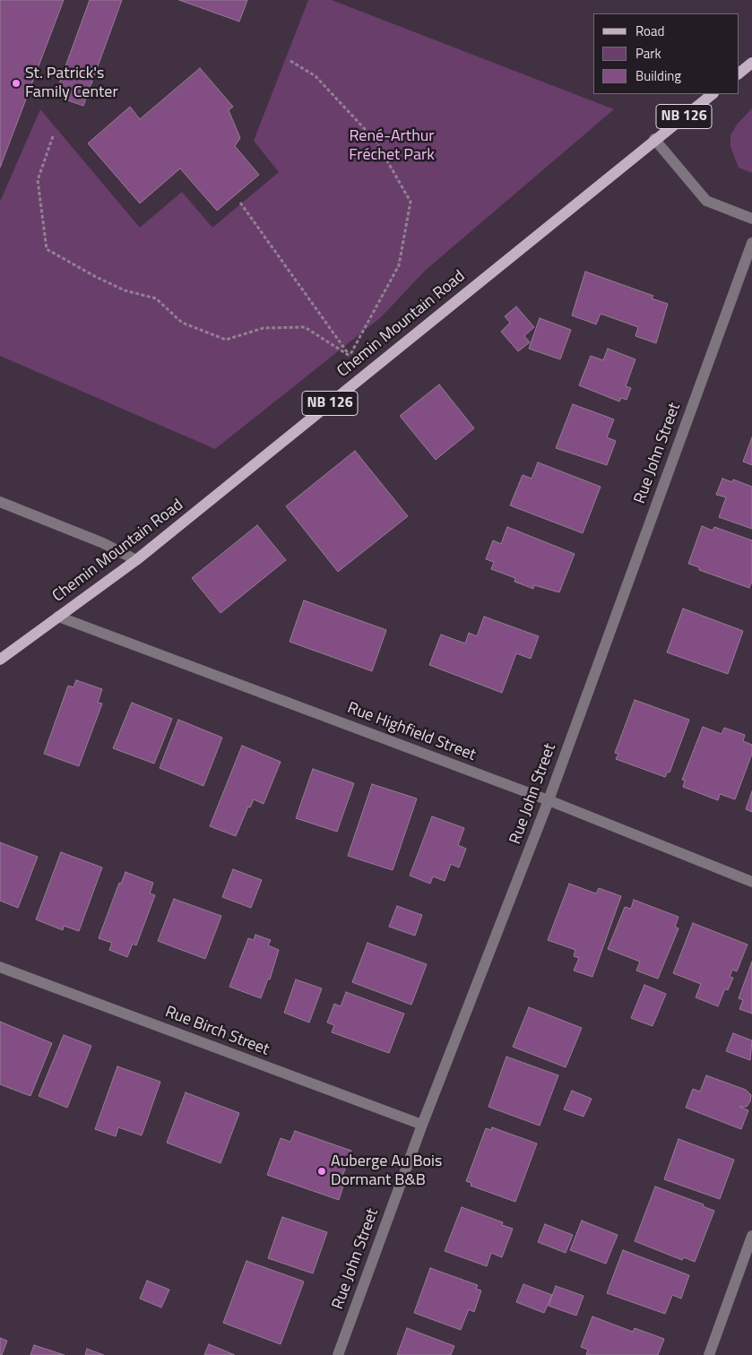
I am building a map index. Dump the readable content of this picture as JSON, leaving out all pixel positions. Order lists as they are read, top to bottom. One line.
{"streets":{"main road":["NB 126","Chemin Mountain Road"],"street":["Rue John Street","Rue Highfield Street","Rue Birch Street"]},"crossings":[["Chemin Mountain Road","Rue Highfield Street"],["Rue John Street","Rue Highfield Street"],["Rue John Street","Rue Birch Street"]],"parks":["René-Arthur Fréchet Park"],"places":["St. Patrick's Family Center","Auberge Au Bois Dormant B&B"],"legend":["Road","Park","Building"]}
